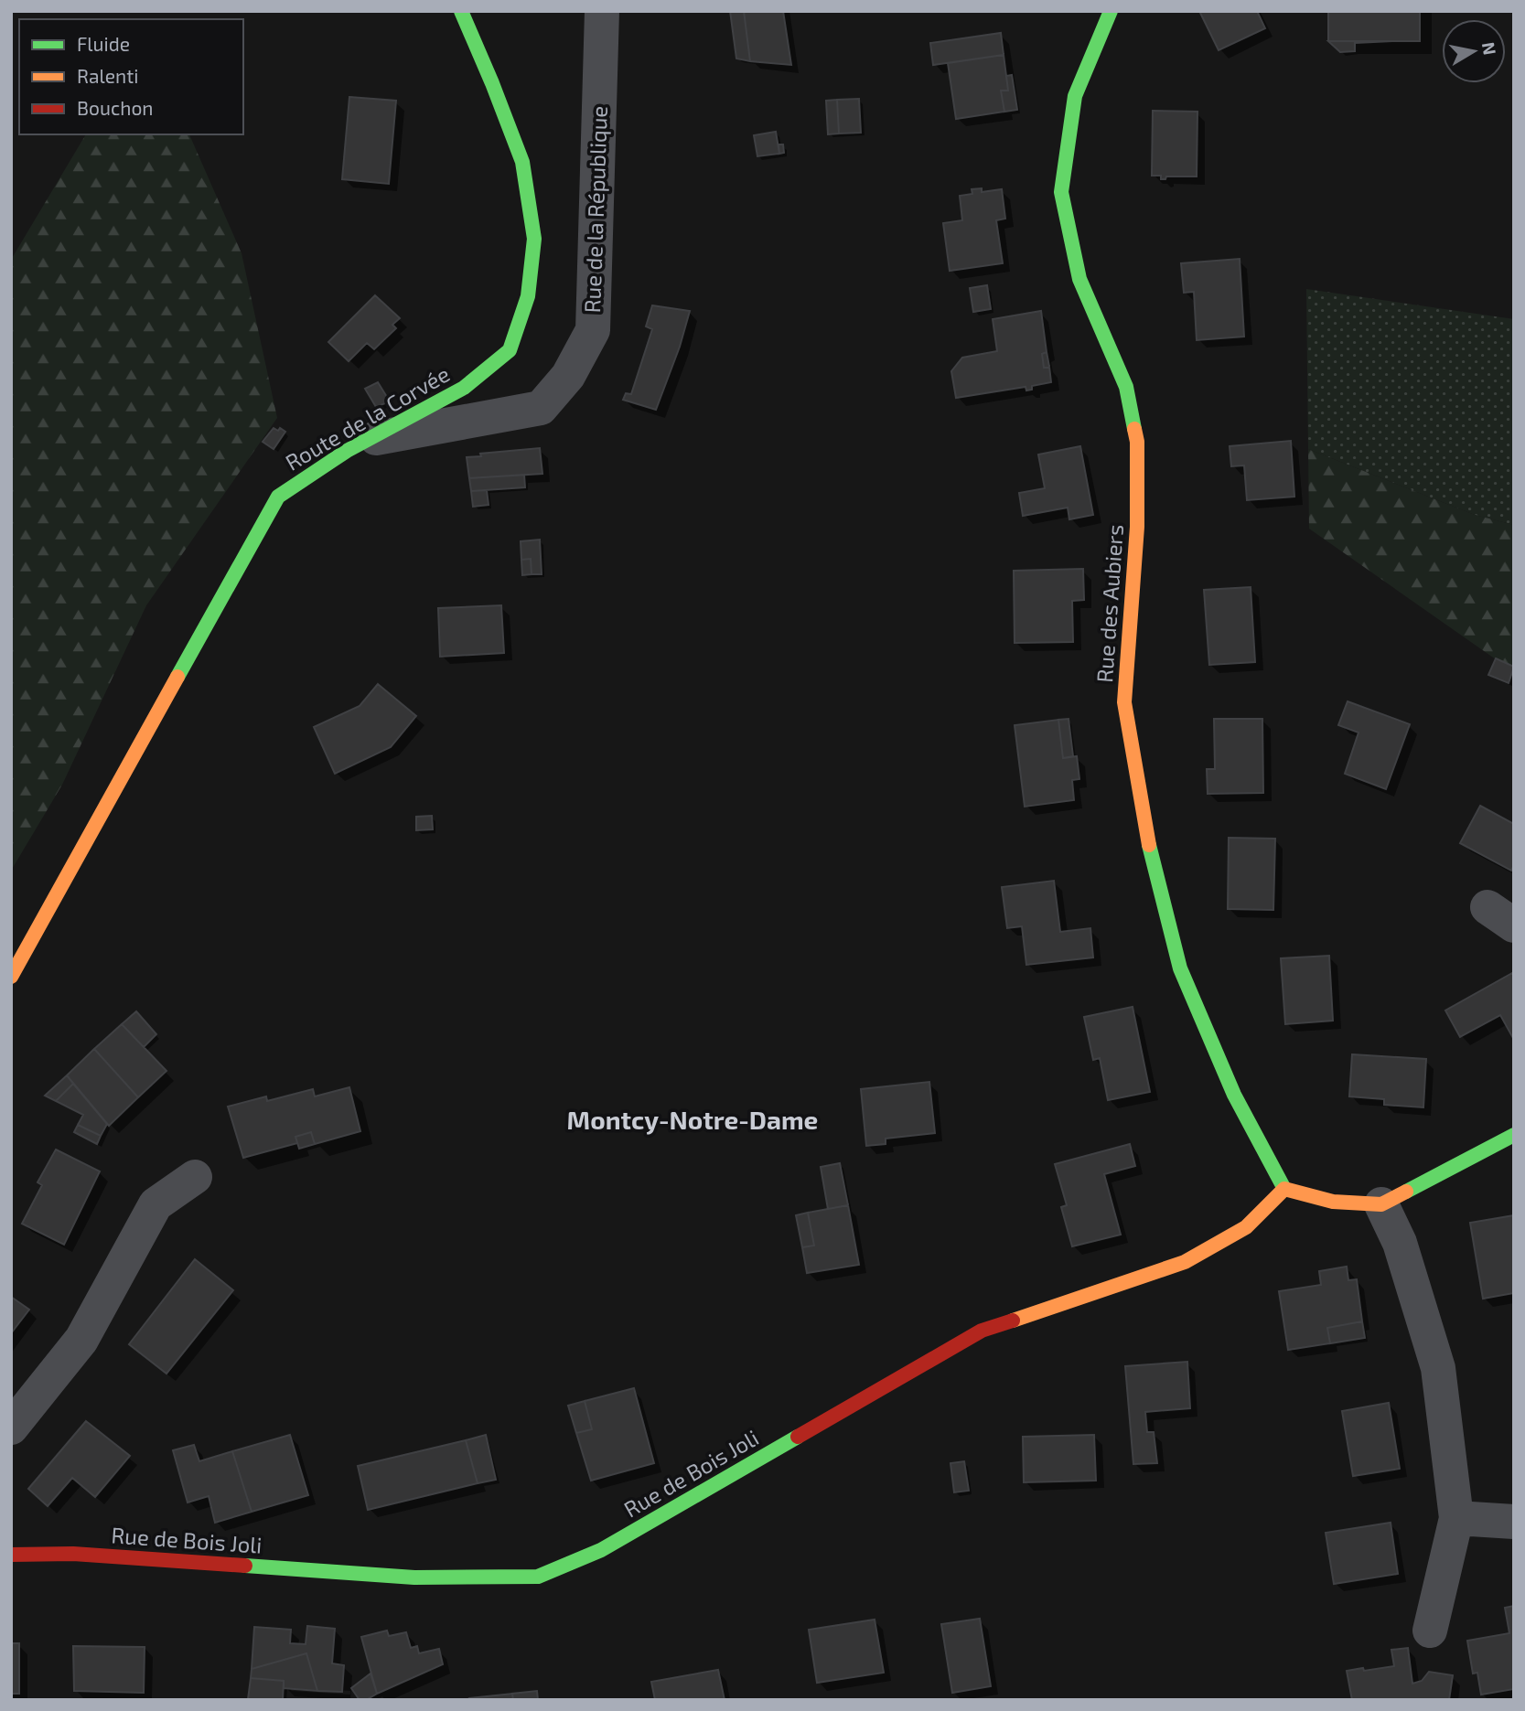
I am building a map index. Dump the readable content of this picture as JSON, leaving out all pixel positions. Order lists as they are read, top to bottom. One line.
{"streets":{"street":["Rue de la République","Route de la Corvée","Rue des Aubiers","Rue de Bois Joli"]},"crossings":[["Rue de la République","Route de la Corvée"],["Rue des Aubiers","Rue de Bois Joli"]],"districts":["Montcy-Notre-Dame"],"legend":["Fluide","Ralenti","Bouchon"],"north":"right"}
